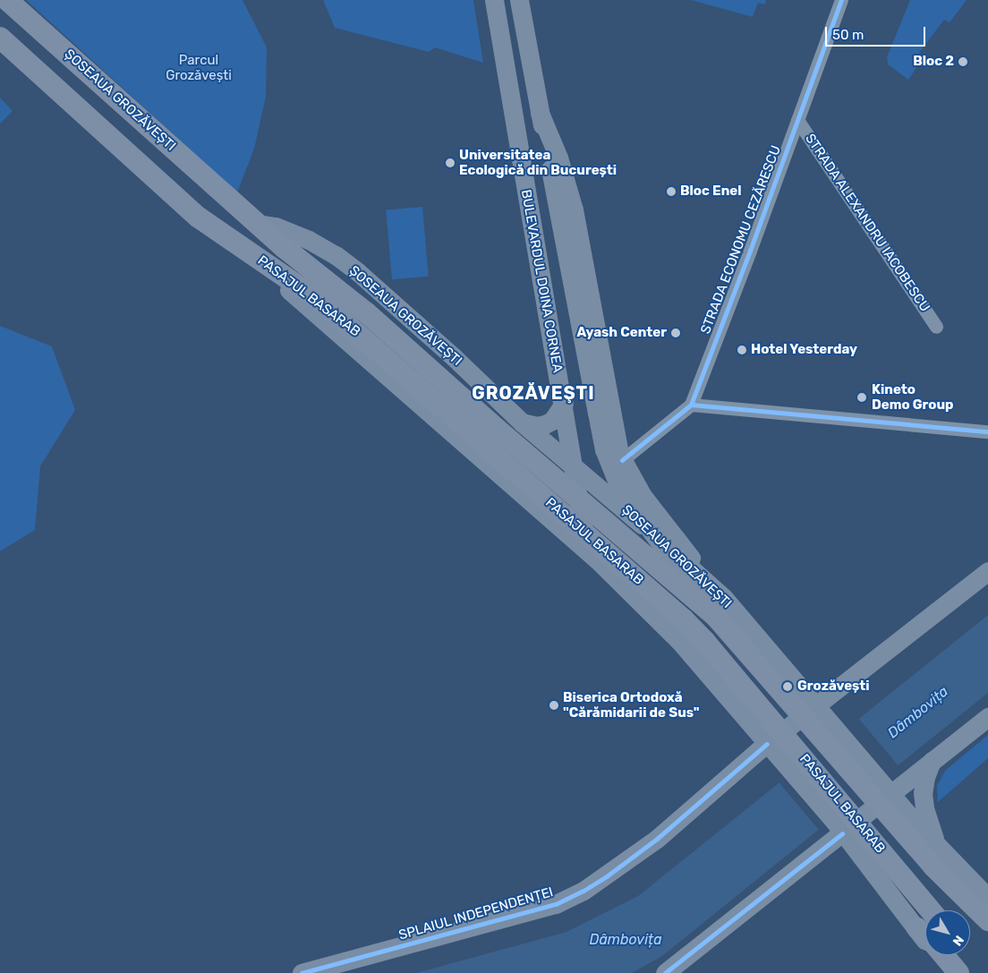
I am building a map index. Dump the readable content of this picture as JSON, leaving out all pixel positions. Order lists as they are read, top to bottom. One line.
{"streets":{"main road":["ȘOSEAUA GROZĂVEȘTI","BULEVARDUL DOINA CORNEA","PASAJUL BASARAB","SPLAIUL INDEPENDENȚEI"],"street":["STRADA ALEXANDRU IACOBESCU","STRADA ECONOMU CEZĂRESCU"]},"crossings":[["ȘOSEAUA GROZĂVEȘTI","BULEVARDUL DOINA CORNEA"],["ȘOSEAUA GROZĂVEȘTI","PASAJUL BASARAB"],["ȘOSEAUA GROZĂVEȘTI","SPLAIUL INDEPENDENȚEI"],["STRADA ALEXANDRU IACOBESCU","STRADA ECONOMU CEZĂRESCU"]],"districts":["GROZĂVEŞTI"],"water":["Dâmbovița"],"parks":["Parcul Grozăvești"],"places":["Bloc 2","Universitatea Ecologică din București","Bloc Enel","Ayash Center","Hotel Yesterday","Kineto Demo Group","Grozăvești","Biserica Ortodoxă \"Cărămidarii de Sus\""],"scale_bar":"50 m","north":"bottom right"}
